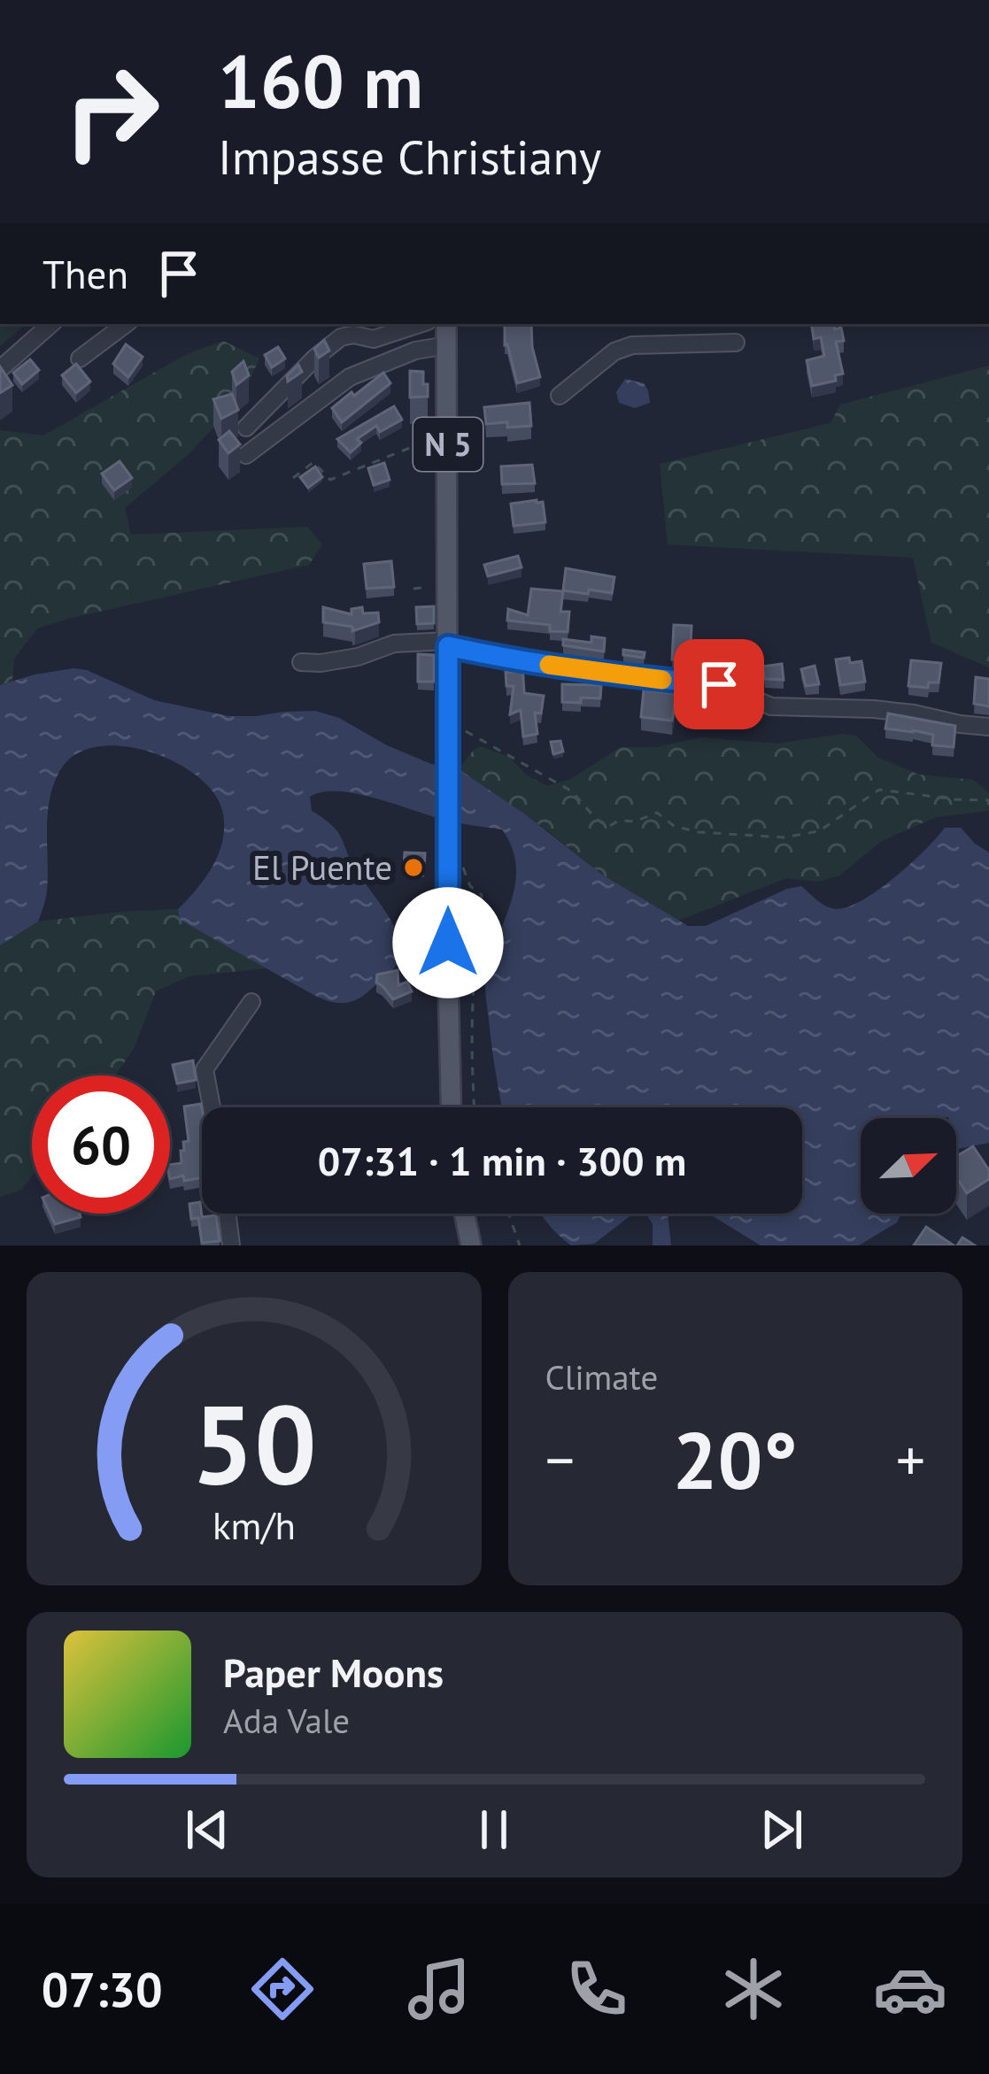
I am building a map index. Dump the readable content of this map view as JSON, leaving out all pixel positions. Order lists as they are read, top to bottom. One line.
{"streets":{"main road":["N 5"]},"places":["El Puente"],"north":"top right","page":{"turn":["160 m","Impasse Christiany"],"then":"Then","limit":"60","trip":"07:31 · 1 min · 300 m","tile":"Climate","heat":["−","20°","+"],"song":["Paper Moons","Ada Vale"],"tabs":"07:30","gauge":["50","km/h"]}}
